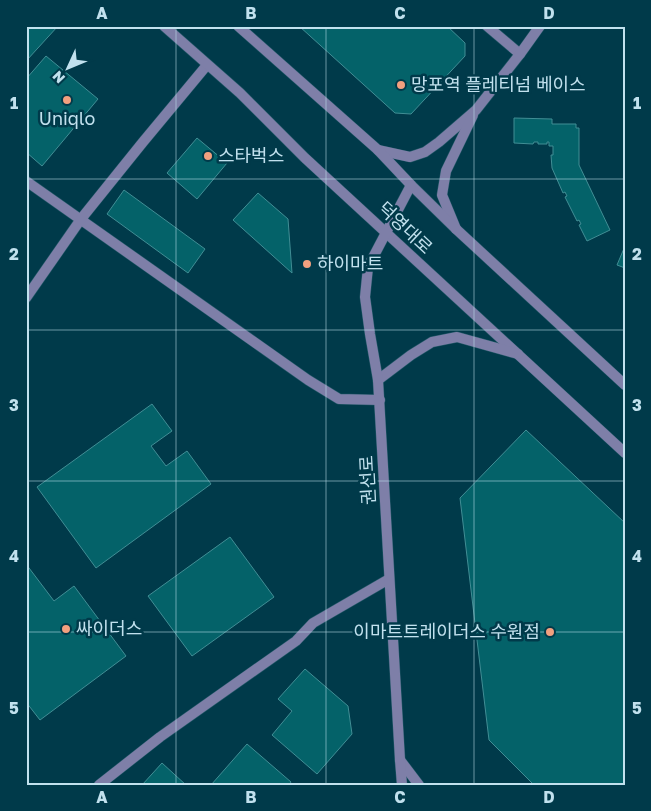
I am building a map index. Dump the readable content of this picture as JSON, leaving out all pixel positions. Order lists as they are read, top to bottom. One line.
{"streets":{"street":["덕영대로","권선로"]},"crossings":[["덕영대로","권선로"]],"places":["망포역 플레티넘 베이스","Uniqlo","스타벅스","하이마트","싸이더스","이마트트레이더스 수원점"],"north":"bottom left","grid":{"columns":["A","B","C","D"],"rows":["1","2","3","4","5"]}}
